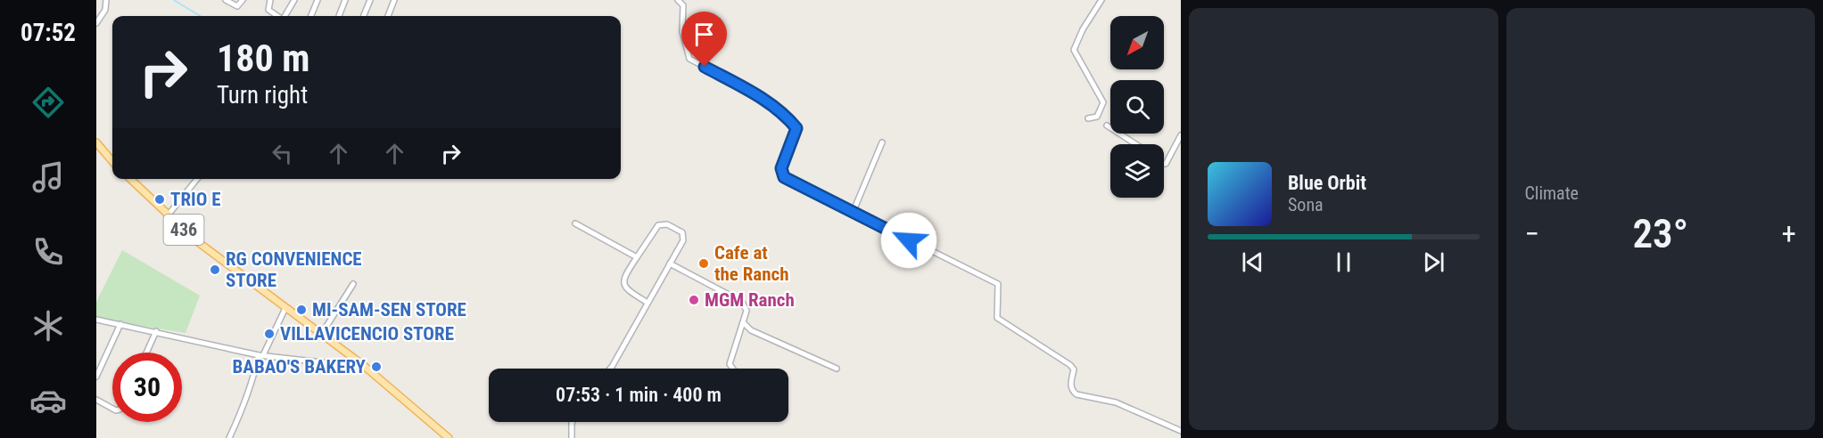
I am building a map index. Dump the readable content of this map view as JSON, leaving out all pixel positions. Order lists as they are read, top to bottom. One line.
{"streets":{"main road":["436"]},"places":["TRIO E","Cafe at the Ranch","RG CONVENIENCE STORE","MGM Ranch","MI-SAM-SEN STORE","VILLAVICENCIO STORE","BABAO'S BAKERY"],"north":"bottom left","page":{"tabs":"07:52","tile":"Climate","turn":["180 m","Turn right"],"song":["Blue Orbit","Sona"],"heat":["−","23°","+"],"limit":"30","trip":"07:53 · 1 min · 400 m"}}
